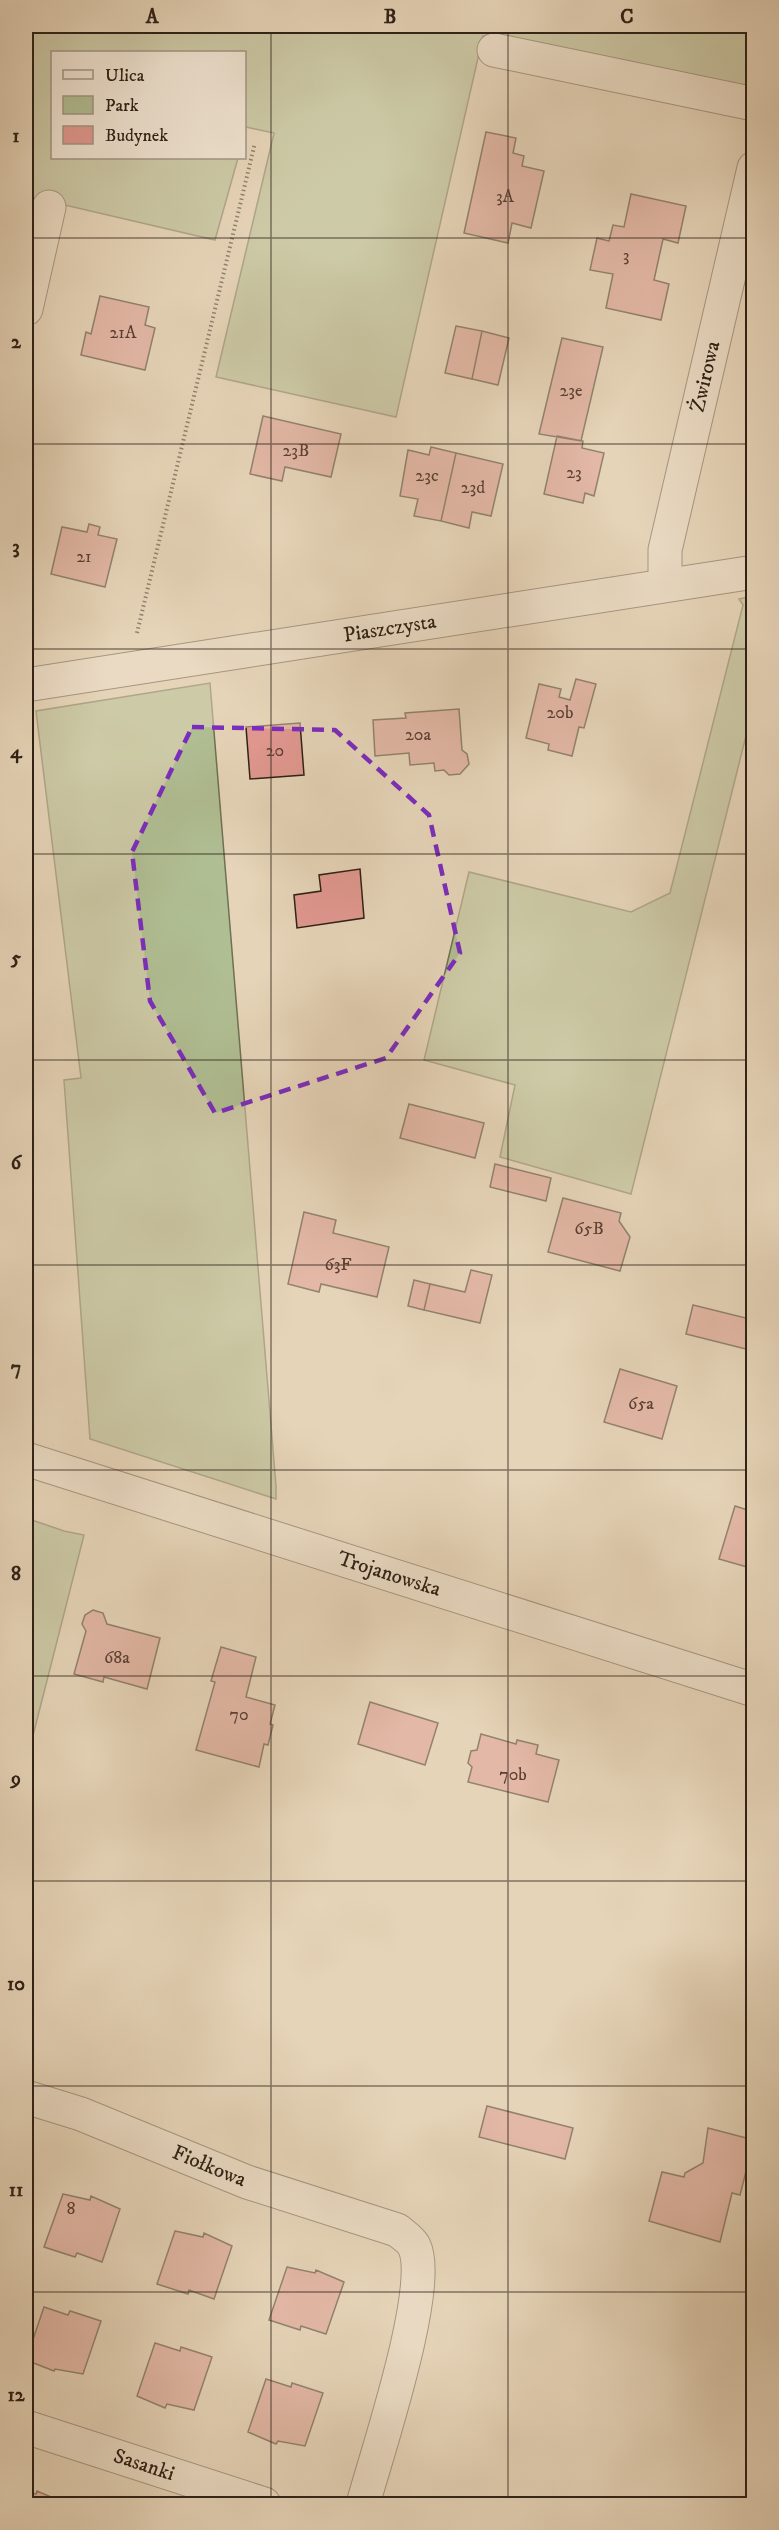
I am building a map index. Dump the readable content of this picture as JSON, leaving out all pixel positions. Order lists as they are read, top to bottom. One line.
{"streets":{"street":["Żwirowa","Piaszczysta","Trojanowska","Fiołkowa","Sasanki"]},"crossings":[["Żwirowa","Piaszczysta"]],"house_numbers":["3A","3","21A","23e","23B","23","23c","23d","21","20b","20a","20","65B","63F","65a","68a","70","70b","8"],"legend":["Ulica","Park","Budynek"],"grid":{"columns":["A","B","C"],"rows":["1","2","3","4","5","6","7","8","9","10","11","12"]}}
